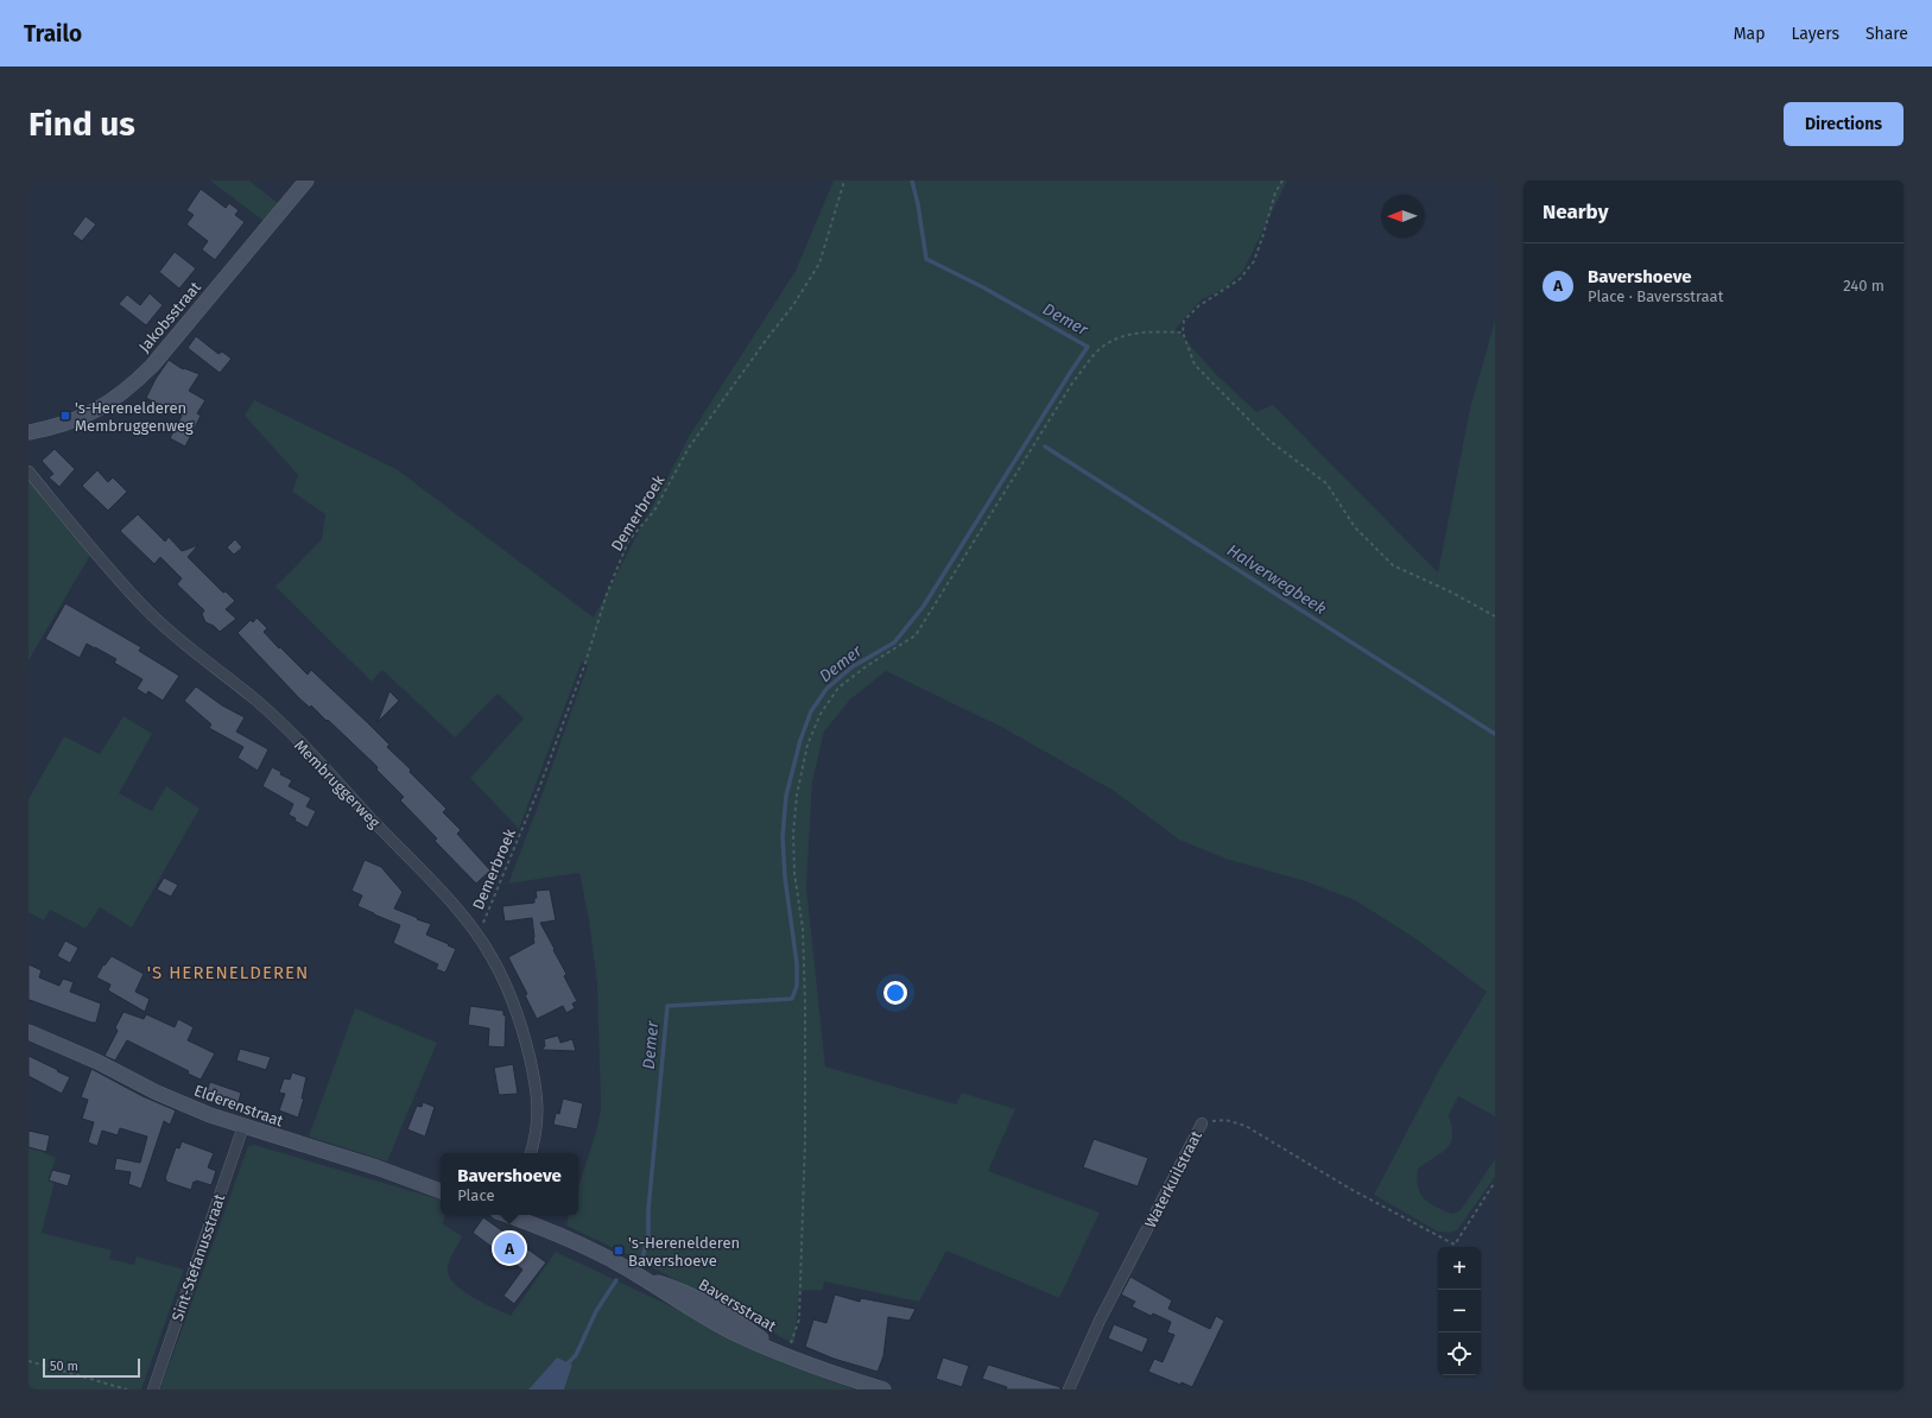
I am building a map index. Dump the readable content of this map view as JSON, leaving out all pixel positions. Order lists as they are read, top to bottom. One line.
{"streets":{"main road":["Jakobsstraat","Elderenstraat","Baversstraat"],"street":["Membruggerweg","Waterkuilstraat","Sint-Stefanusstraat"],"path":["Demerbroek"]},"crossings":[["Demerbroek","Membruggerweg"],["Elderenstraat","Sint-Stefanusstraat"]],"districts":["'S HERENELDEREN"],"water":["Demer","Halverwegbeek"],"places":{"transit":["'s-Herenelderen Membruggenweg","'s-Herenelderen Bavershoeve"]},"scale_bar":"50 m","north":"left","page":{"header":"Trailo","nav":["Map","Layers","Share"],"buttons":"Directions","title":"Find us","heading":"Nearby","list":[{"mark":"A","name":"Bavershoeve","note":"Place · Baversstraat","value":"240 m"}],"popup":["Bavershoeve","Place"],"pins":"A","map_buttons":["+","−"],"scale":"50 m"}}
